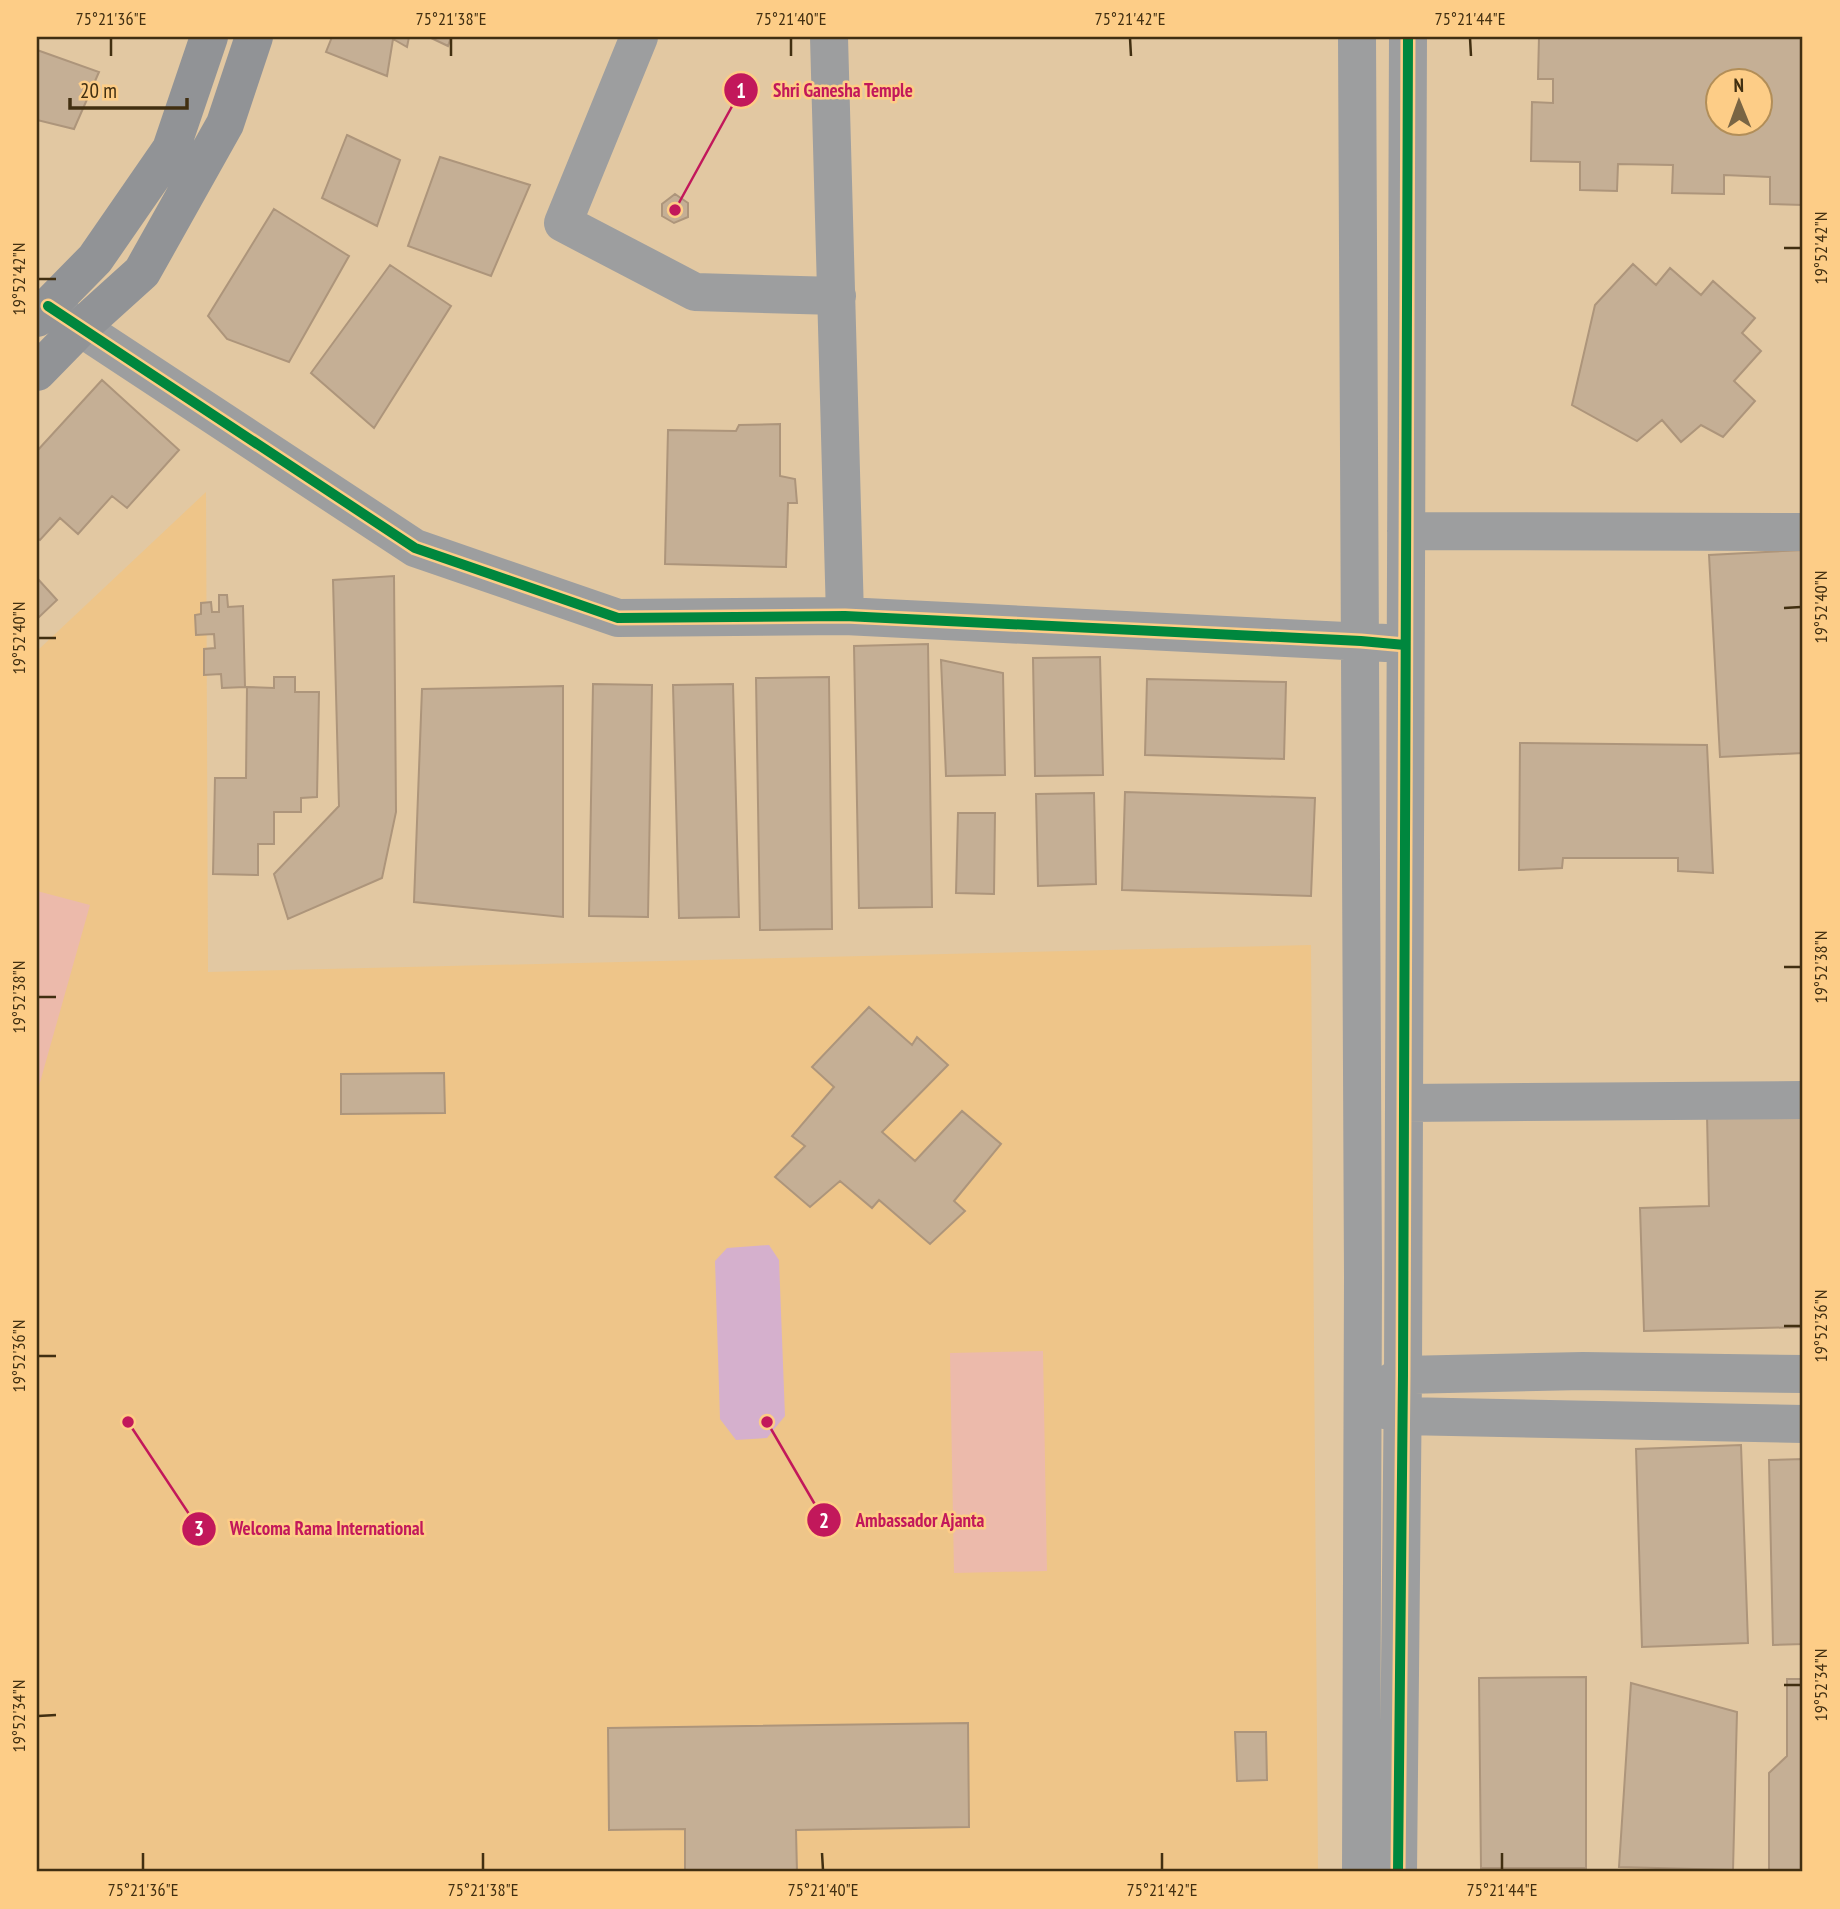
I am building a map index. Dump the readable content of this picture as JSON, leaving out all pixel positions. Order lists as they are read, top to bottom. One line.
{"places":["Shri Ganesha Temple","Welcoma Rama International","Ambassador Ajanta"],"scale_bar":"20 m","north":"top","coordinates":["75°21'36\"E","75°21'38\"E","75°21'40\"E","75°21'42\"E","75°21'44\"E","19°52'42\"N","19°52'40\"N","19°52'38\"N","19°52'36\"N","19°52'34\"N"]}
